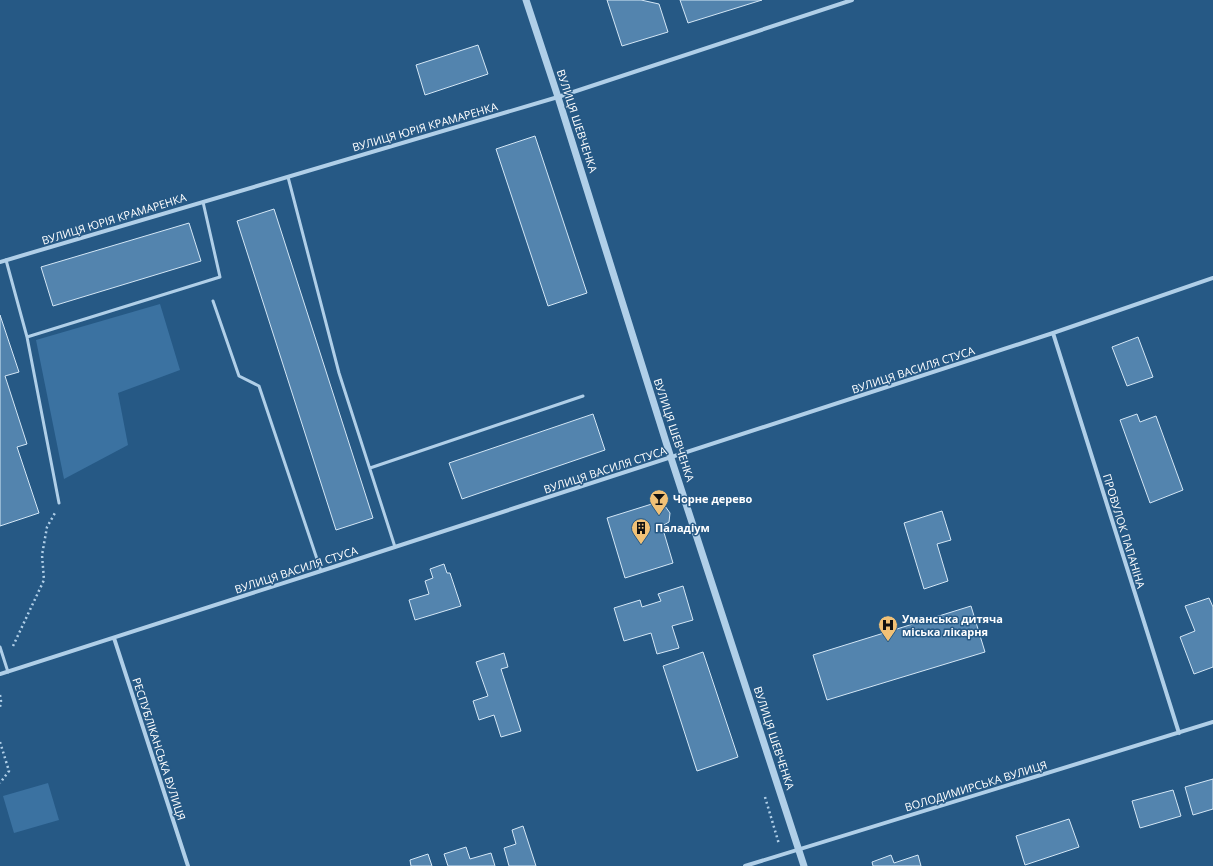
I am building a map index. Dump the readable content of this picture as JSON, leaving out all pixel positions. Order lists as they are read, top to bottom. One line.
{"streets":{"street":["ВУЛИЦЯ ШЕВЧЕНКА","ВУЛИЦЯ ЮРІЯ КРАМАРЕНКА","ВУЛИЦЯ ВАСИЛЯ СТУСА","ПРОВУЛОК ПАПАНІНА","РЕСПУБЛІКАНСЬКА ВУЛИЦЯ","ВОЛОДИМИРСЬКА ВУЛИЦЯ"]},"crossings":[["ВУЛИЦЯ ШЕВЧЕНКА","ВУЛИЦЯ ЮРІЯ КРАМАРЕНКА"],["ВУЛИЦЯ ШЕВЧЕНКА","ВУЛИЦЯ ВАСИЛЯ СТУСА"],["ВУЛИЦЯ ШЕВЧЕНКА","ВОЛОДИМИРСЬКА ВУЛИЦЯ"],["ВУЛИЦЯ ВАСИЛЯ СТУСА","ПРОВУЛОК ПАПАНІНА"],["ВУЛИЦЯ ВАСИЛЯ СТУСА","РЕСПУБЛІКАНСЬКА ВУЛИЦЯ"],["ПРОВУЛОК ПАПАНІНА","ВОЛОДИМИРСЬКА ВУЛИЦЯ"]],"places":{"bar":["Чорне дерево"],"building":["Паладіум"],"hospital":["Уманська дитяча міська лікарня"]}}
